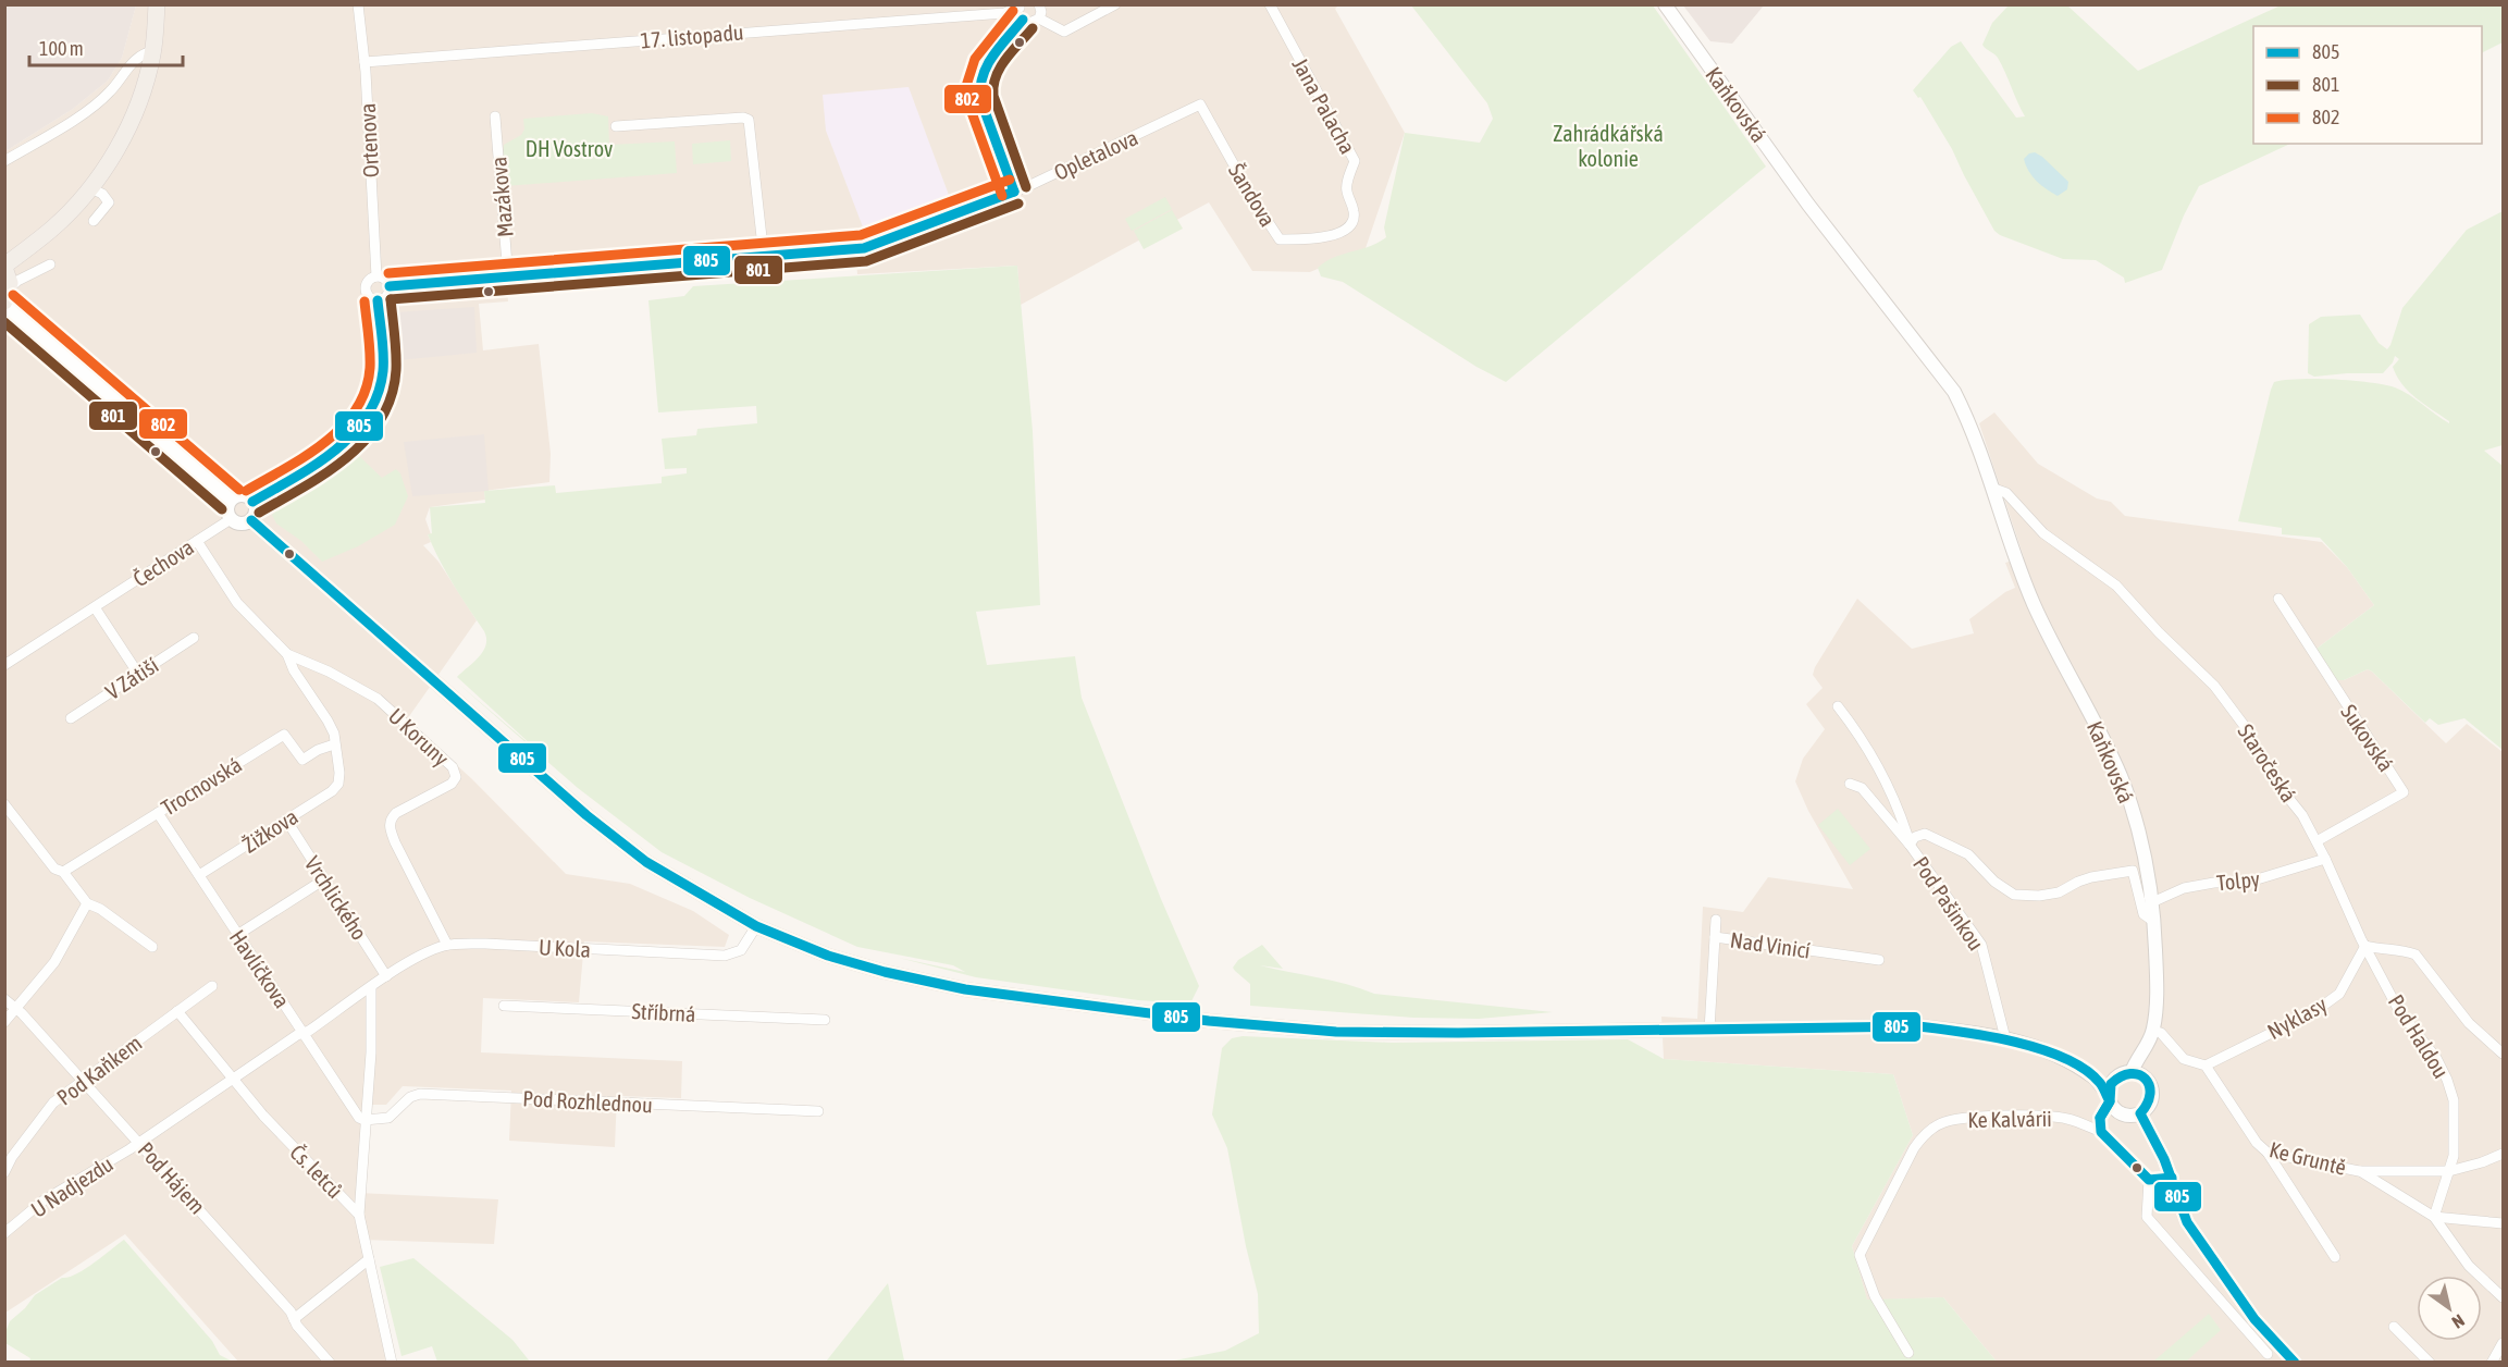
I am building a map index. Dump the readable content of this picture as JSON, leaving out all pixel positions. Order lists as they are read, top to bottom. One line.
{"streets":{"street":["17. listopadu","Kaňkovská","Jana Palacha","Ortenova","Opletalova","Šandova","Mazákova","Čechova","V Zátiší","U Koruny","Sukovská","Staročeská","Trocnovská","Žižkova","Tolpy","Vrchlického","Pod Pašinkou","Nad Vinicí","U Kola","Havlíčkova","Stříbrná","Nyklasy","Pod Haldou","Pod Kaňkem","Pod Rozhlednou","Ke Kalvárii","Ke Gruntě","Čs. letců","Pod Hájem","U Nadjezdu"]},"crossings":[["17. listopadu","Ortenova"],["Kaňkovská","Staročeská"],["Kaňkovská","Tolpy"],["Kaňkovská","Pod Pašinkou"],["Jana Palacha","Šandova"],["Ortenova","Opletalova"],["Opletalova","Šandova"],["Opletalova","Mazákova"],["Čechova","U Koruny"],["U Koruny","Trocnovská"],["U Koruny","Žižkova"],["U Koruny","U Kola"],["Sukovská","Staročeská"],["Staročeská","Tolpy"],["Staročeská","Nyklasy"],["Staročeská","Pod Haldou"],["Trocnovská","Havlíčkova"],["Žižkova","Vrchlického"],["Žižkova","Havlíčkova"],["Vrchlického","U Kola"],["U Kola","Havlíčkova"],["U Kola","Čs. letců"],["U Kola","Pod Hájem"],["U Kola","U Nadjezdu"],["Havlíčkova","Pod Rozhlednou"],["Nyklasy","Pod Haldou"],["Nyklasy","Ke Gruntě"],["Pod Haldou","Ke Gruntě"],["Pod Kaňkem","Čs. letců"],["Pod Kaňkem","Pod Hájem"],["Pod Hájem","U Nadjezdu"]],"parks":["Zahrádkářská kolonie","DH Vostrov"],"lines":["transit line 802","transit line 805","transit line 801"],"legend":["805","801","802"],"scale_bar":"100 m","north":"bottom right"}
